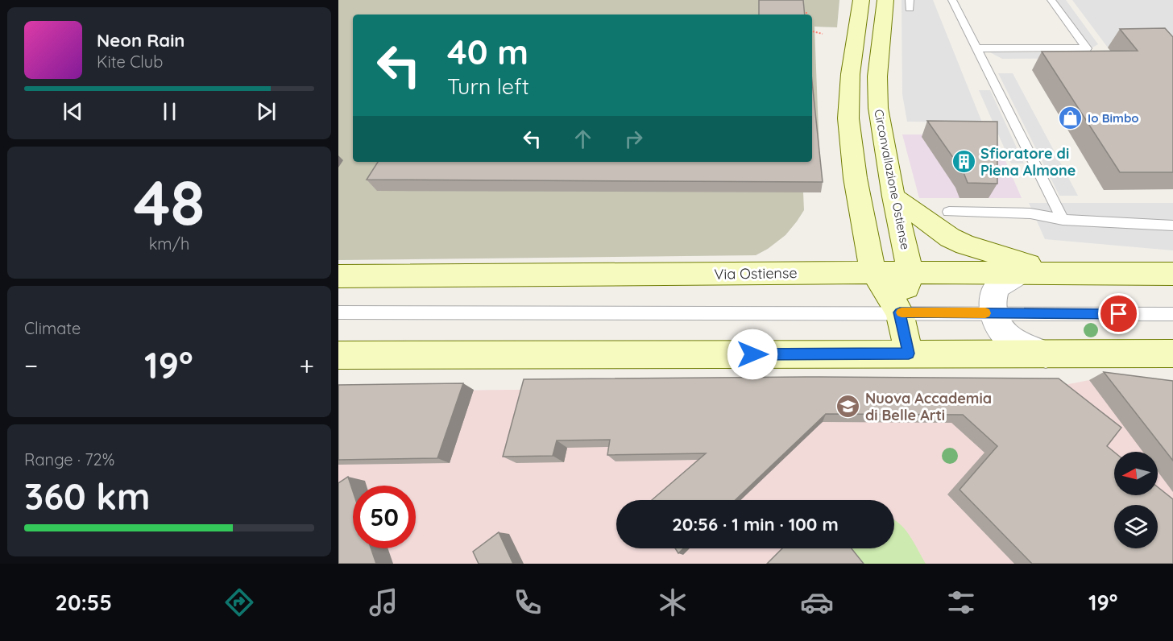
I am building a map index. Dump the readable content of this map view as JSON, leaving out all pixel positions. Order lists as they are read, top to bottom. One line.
{"streets":{"main road":["Circonvallazione Ostiense","Via Ostiense"]},"crossings":[["Circonvallazione Ostiense","Via Ostiense"]],"places":{"shop":["Io Bimbo"],"building":["Sfioratore di Piena Almone"],"school or university":["Nuova Accademia di Belle Arti"]},"north":"left","page":{"turn":["40 m","Turn left"],"song":["Neon Rain","Kite Club"],"tile":[["48","km/h"],"Climate",["Range · 72%","360 km"]],"heat":["−","19°","+"],"limit":"50","trip":"20:56 · 1 min · 100 m","tabs":["20:55","19°"]}}
